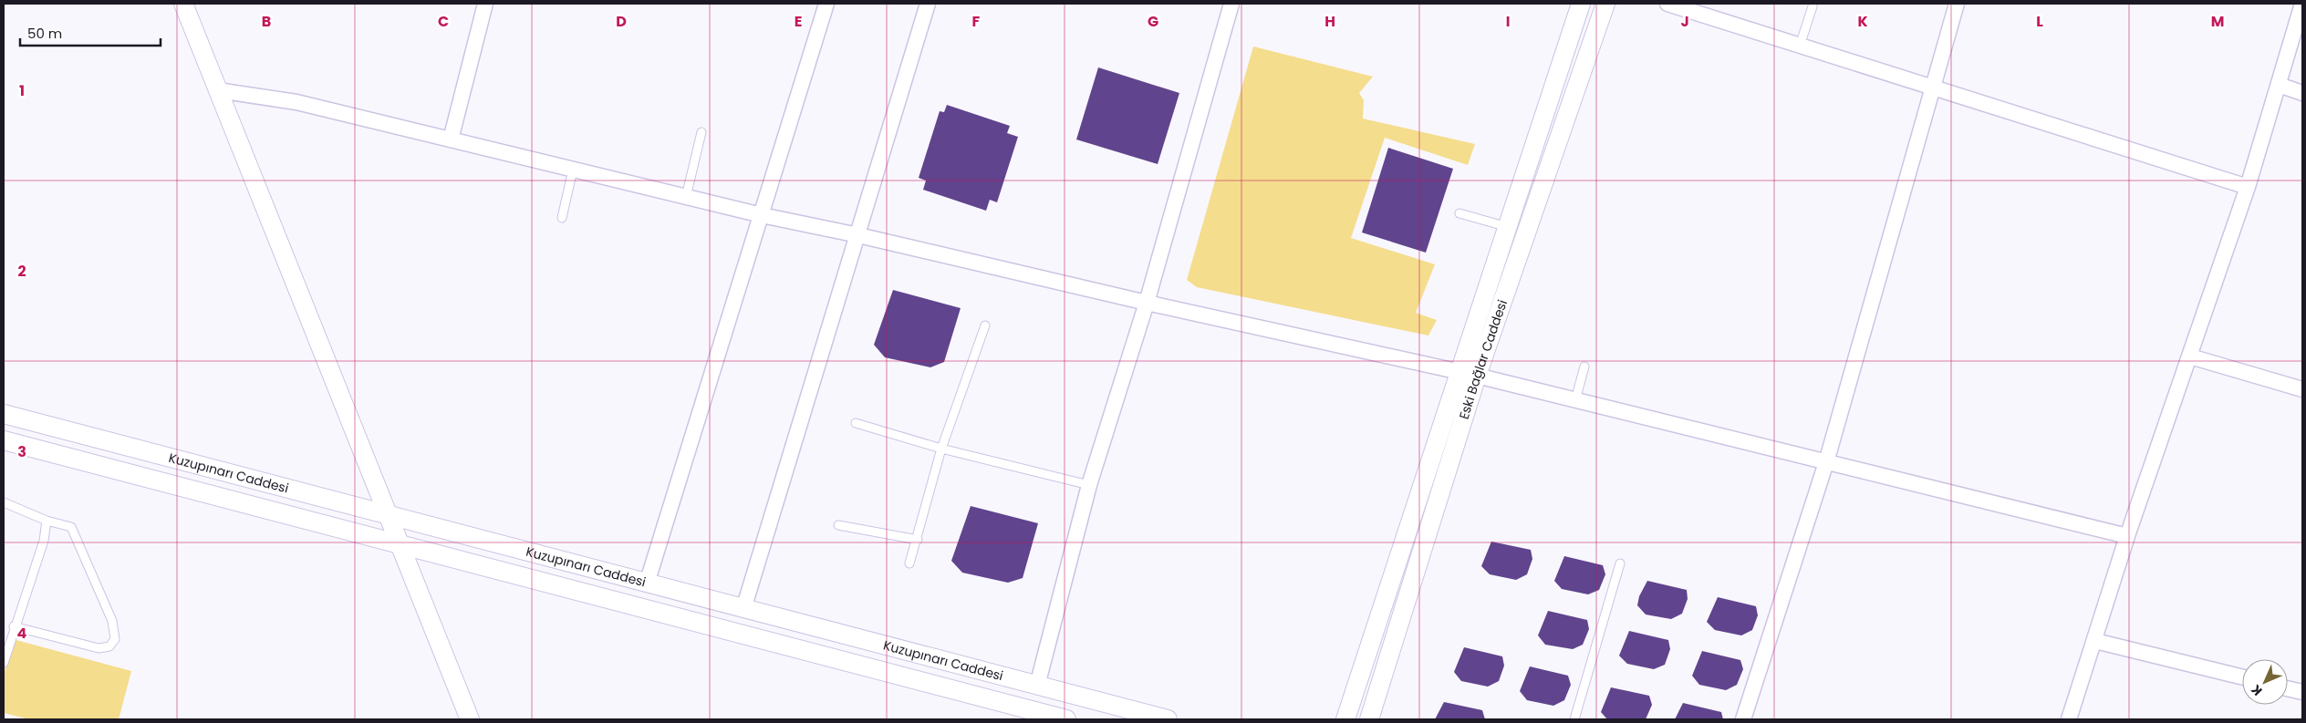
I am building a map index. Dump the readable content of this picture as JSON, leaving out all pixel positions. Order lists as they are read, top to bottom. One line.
{"streets":{"street":["Eski Bağlar Caddesi","Kuzupınarı Caddesi"]},"scale_bar":"50 m","north":"bottom left","grid":{"columns":["B","C","D","E","F","G","H","I","J","K","L","M"],"rows":["1","2","3","4"]}}
